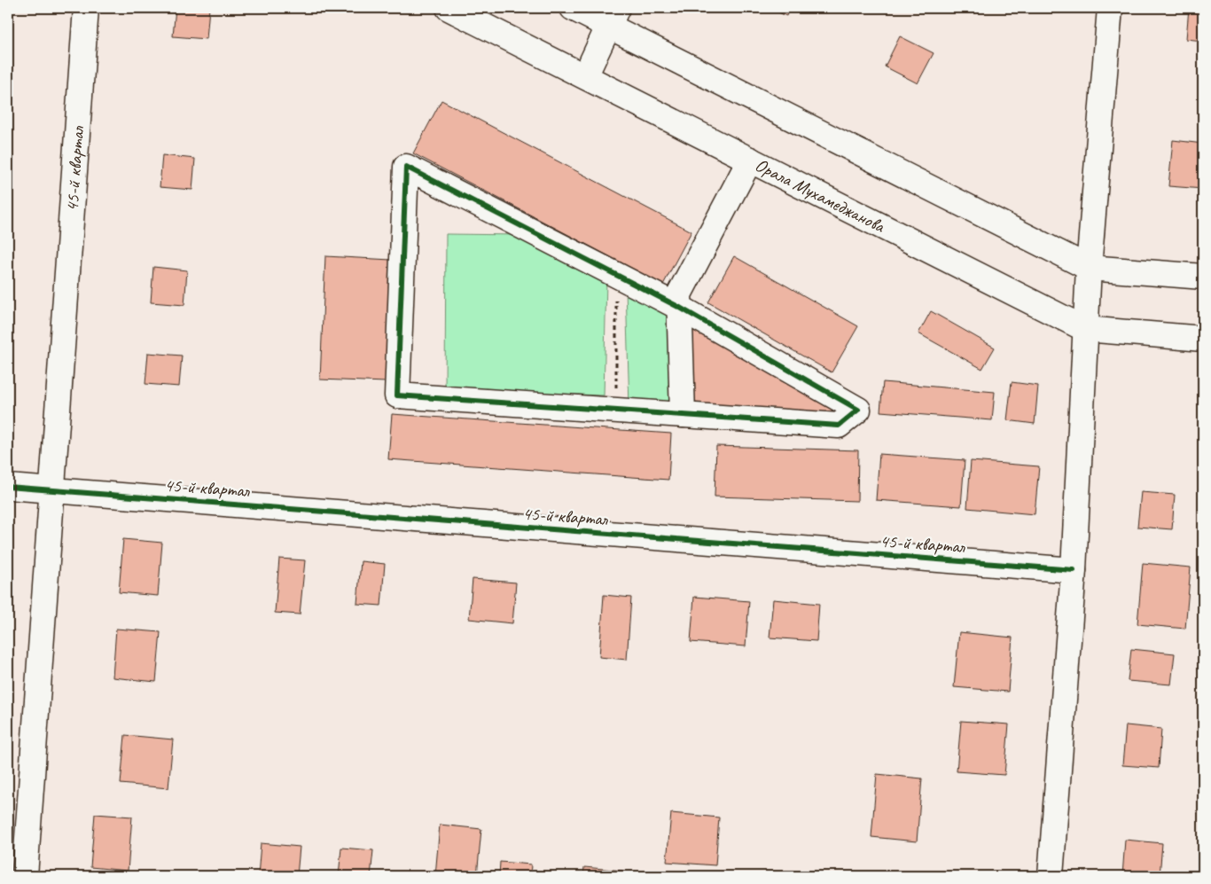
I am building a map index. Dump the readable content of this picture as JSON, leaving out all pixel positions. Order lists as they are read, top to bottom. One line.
{"streets":{"street":["45-й квартал","Орала Мухамеджанова"]}}
